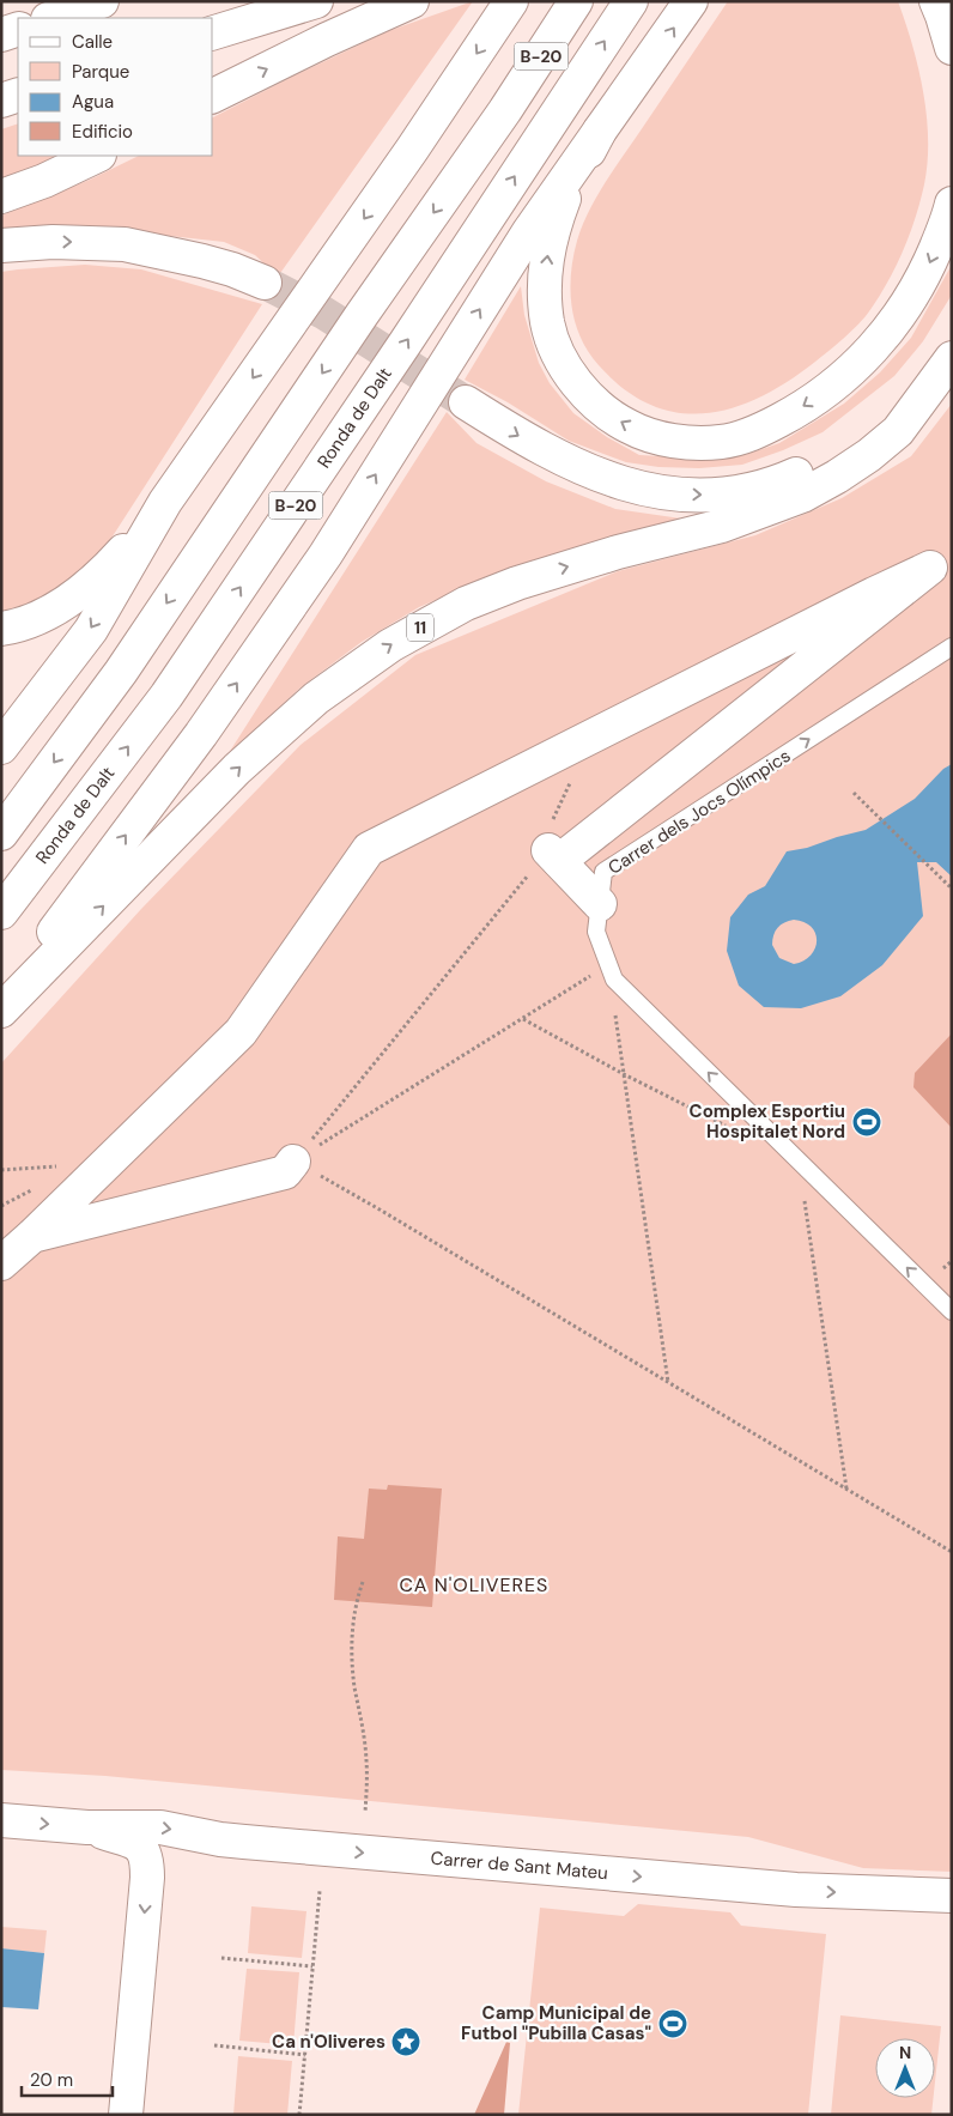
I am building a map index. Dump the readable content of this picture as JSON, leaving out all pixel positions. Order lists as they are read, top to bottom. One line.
{"streets":{"main road":["B-20","Ronda de Dalt","11","Carrer de Sant Mateu"],"lane":["Carrer dels Jocs Olímpics"]},"one_way":["Carrer de Sant Mateu"],"districts":["CA N'OLIVERES"],"places":{"sports":["Complex Esportiu Hospitalet Nord","Camp Municipal de Futbol \"Pubilla Casas\""],"place":["Ca n'Oliveres"]},"legend":["Calle","Parque","Agua","Edificio"],"scale_bar":"20 m","north":"top"}
